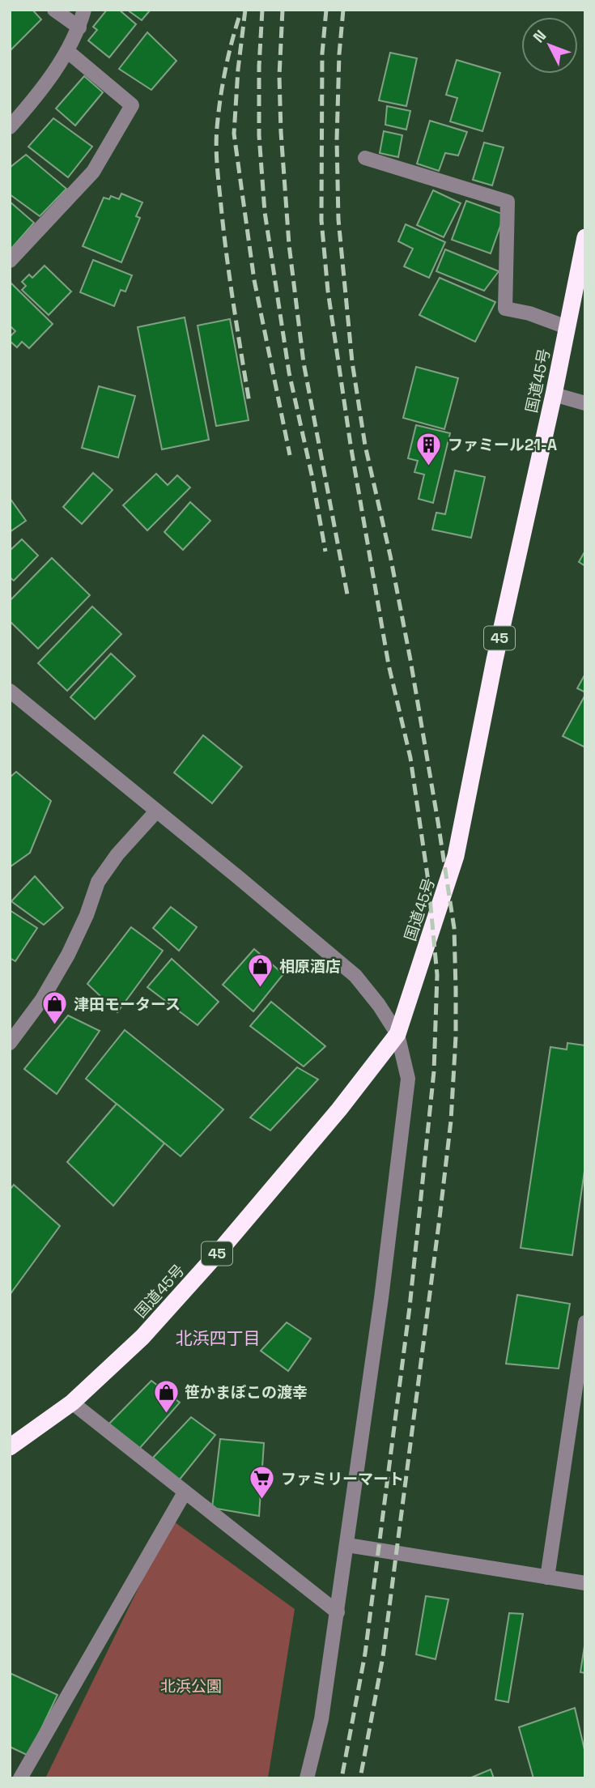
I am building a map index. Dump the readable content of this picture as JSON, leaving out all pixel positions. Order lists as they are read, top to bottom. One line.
{"streets":{"highway":["国道45号","45"]},"districts":["北浜四丁目"],"parks":["北浜公園"],"places":{"building":["ファミール21-A"],"shop":["相原酒店","津田モータース","笹かまぼこの渡幸"],"supermarket":["ファミリーマート"]},"north":"top left"}
